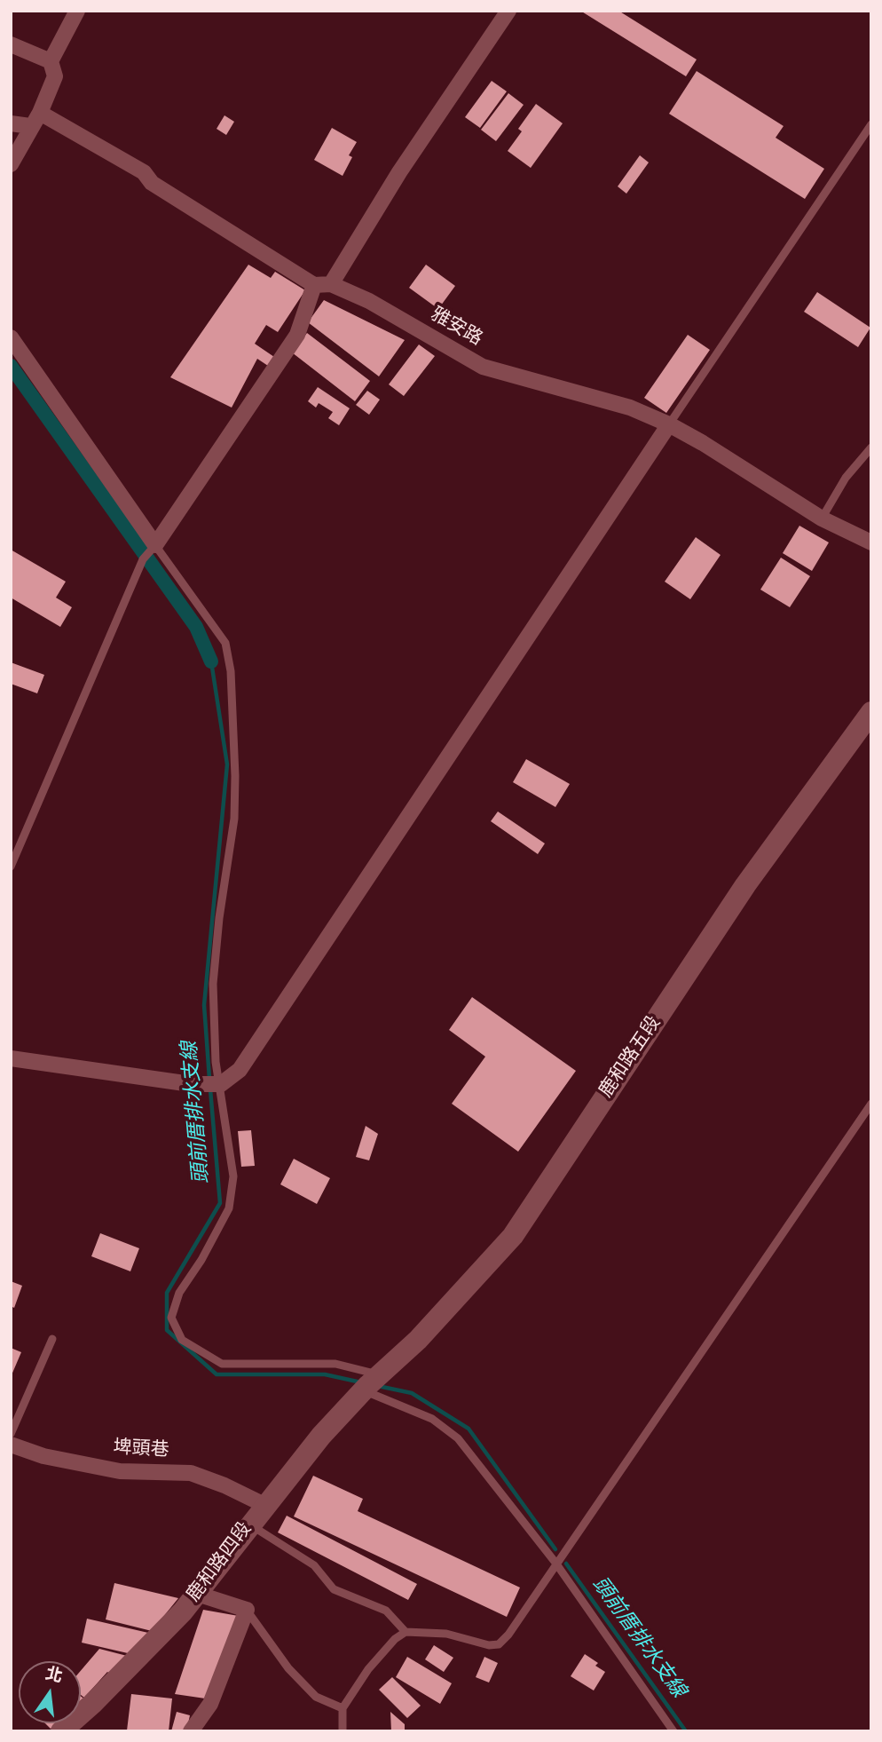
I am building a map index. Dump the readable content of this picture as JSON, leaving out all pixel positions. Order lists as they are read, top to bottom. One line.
{"streets":{"main road":["鹿和路五段","鹿和路四段"],"street":["雅安路","埤頭巷"]},"crossings":[["鹿和路五段","鹿和路四段"],["埤頭巷","鹿和路四段"]],"water":["頭前厝排水支線"],"north":"top"}
